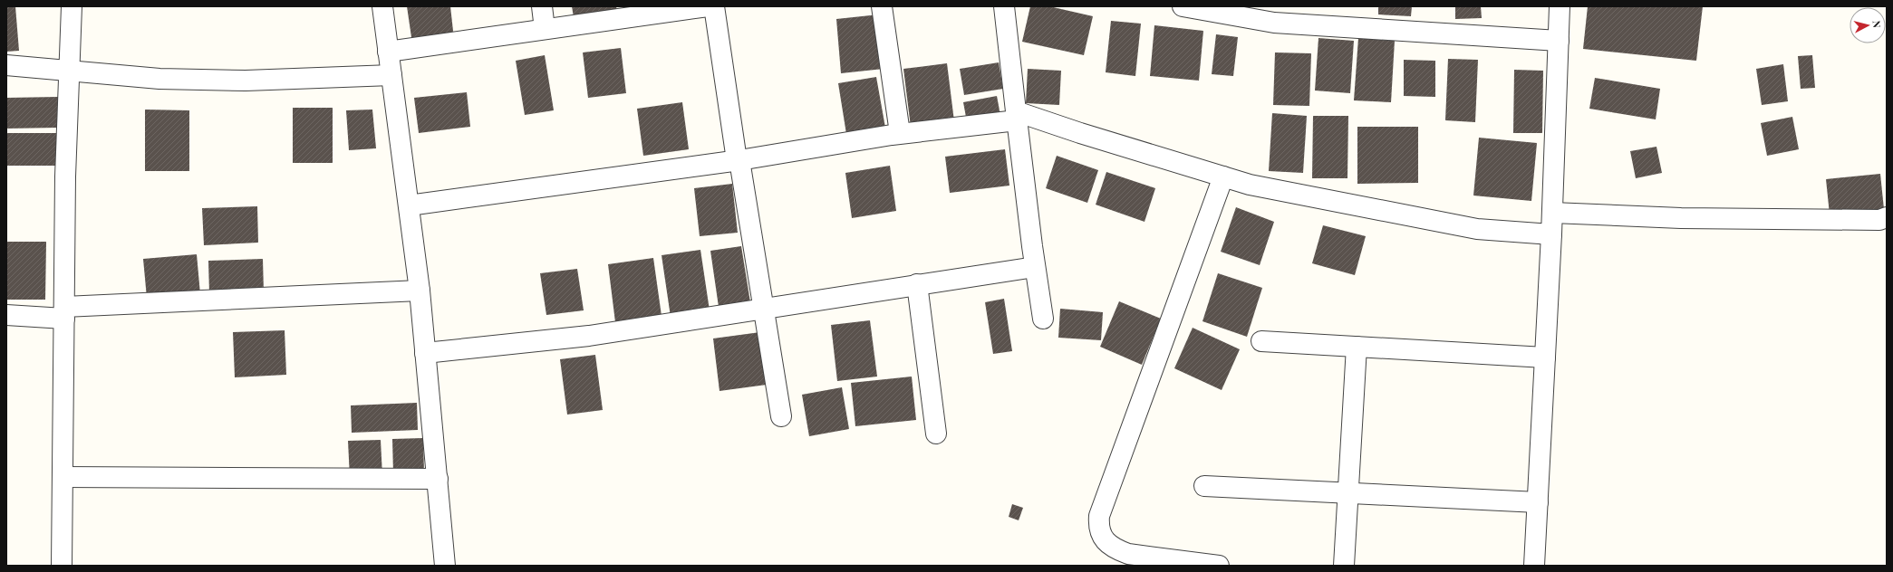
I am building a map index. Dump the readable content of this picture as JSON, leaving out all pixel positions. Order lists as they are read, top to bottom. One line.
{"north":"right"}
